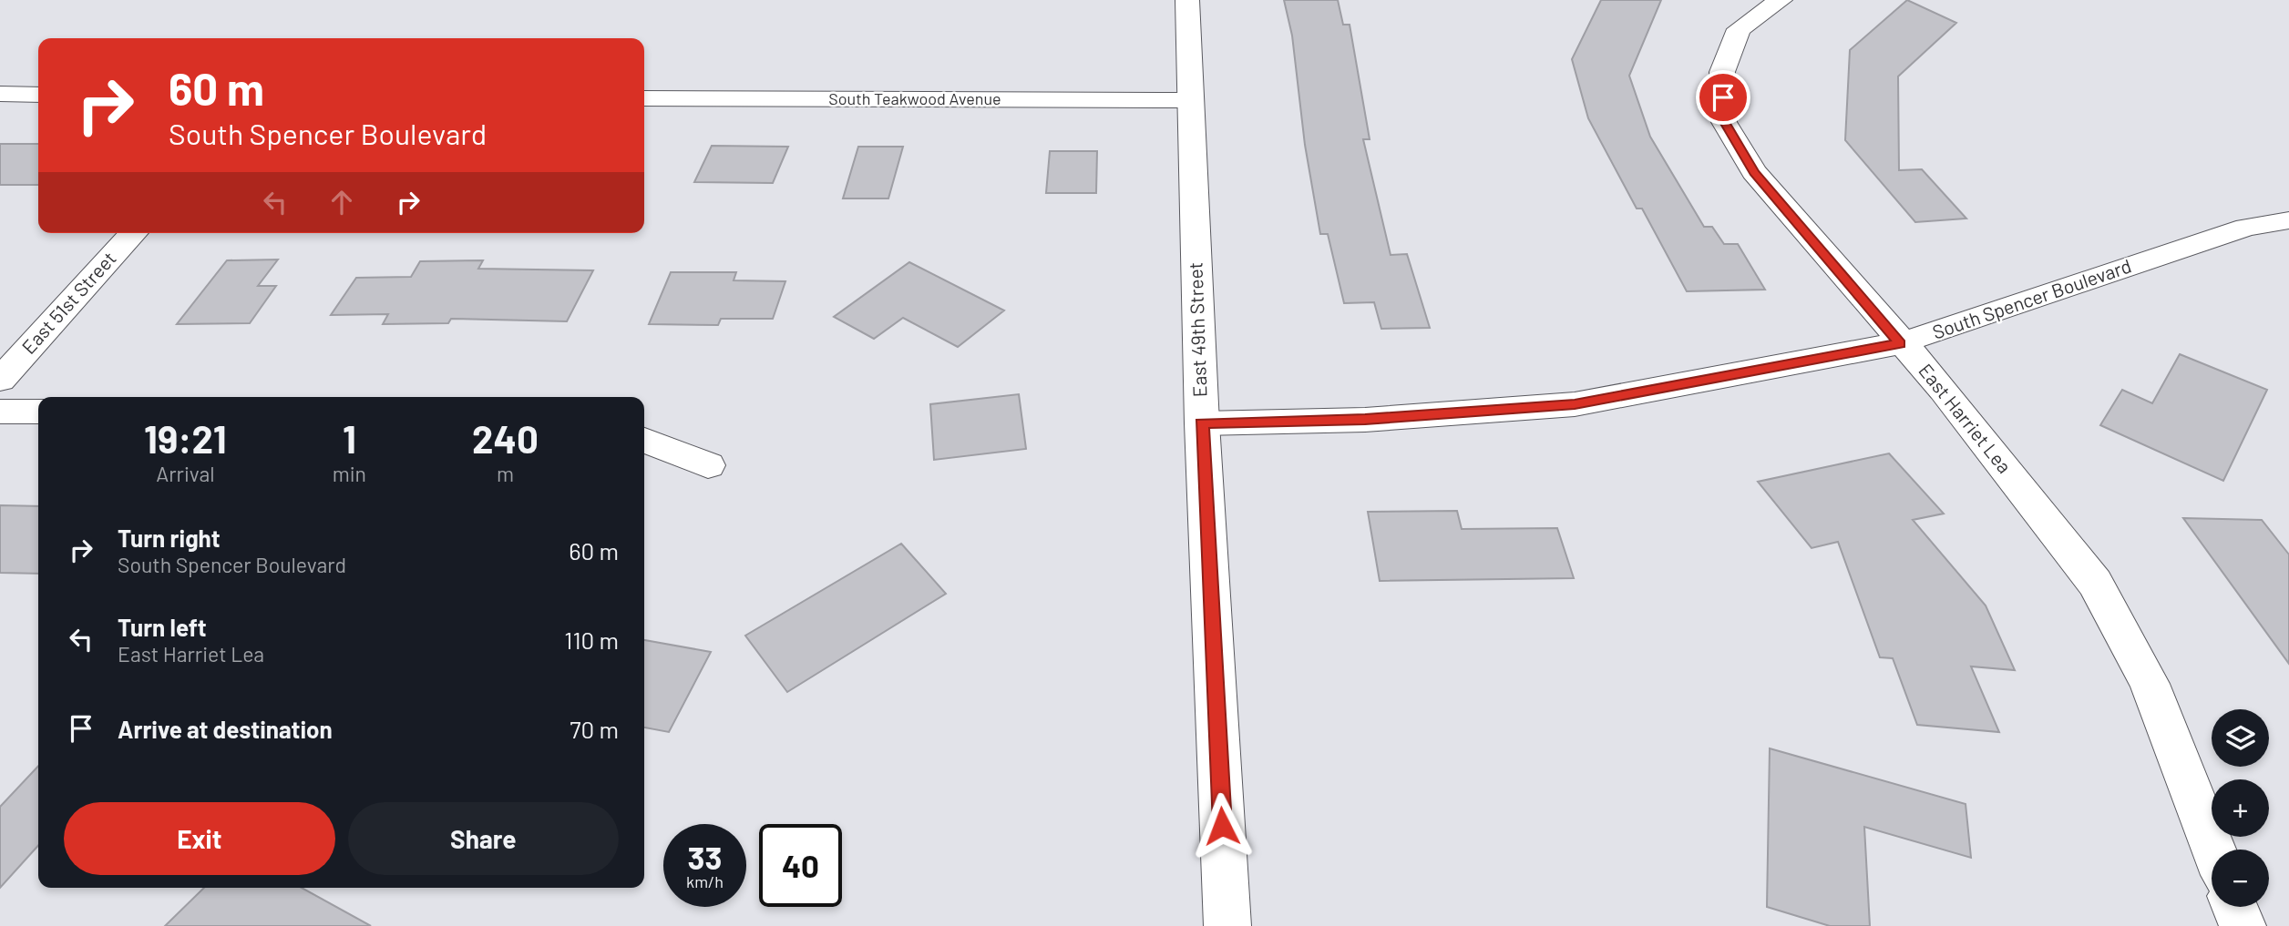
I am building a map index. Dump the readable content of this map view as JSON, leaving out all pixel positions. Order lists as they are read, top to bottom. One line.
{"streets":{"street":["South Teakwood Avenue","South Spencer Boulevard","East 51st Street","East 49th Street","East Harriet Lea"]},"crossings":[["South Teakwood Avenue","East 49th Street"],["South Spencer Boulevard","East 49th Street"],["South Spencer Boulevard","East Harriet Lea"]],"page":{"turn":["60 m","South Spencer Boulevard"],"eta":["19:21","Arrival","1","min","240","m"],"list":[{"name":"Turn right","note":"South Spencer Boulevard","value":"60 m"},{"name":"Turn left","note":"East Harriet Lea","value":"110 m"},{"name":"Arrive at destination","value":"70 m"}],"map_buttons":["+","−"],"buttons":["Exit","Share"],"speed":"33 km/h","limit":"40"}}
